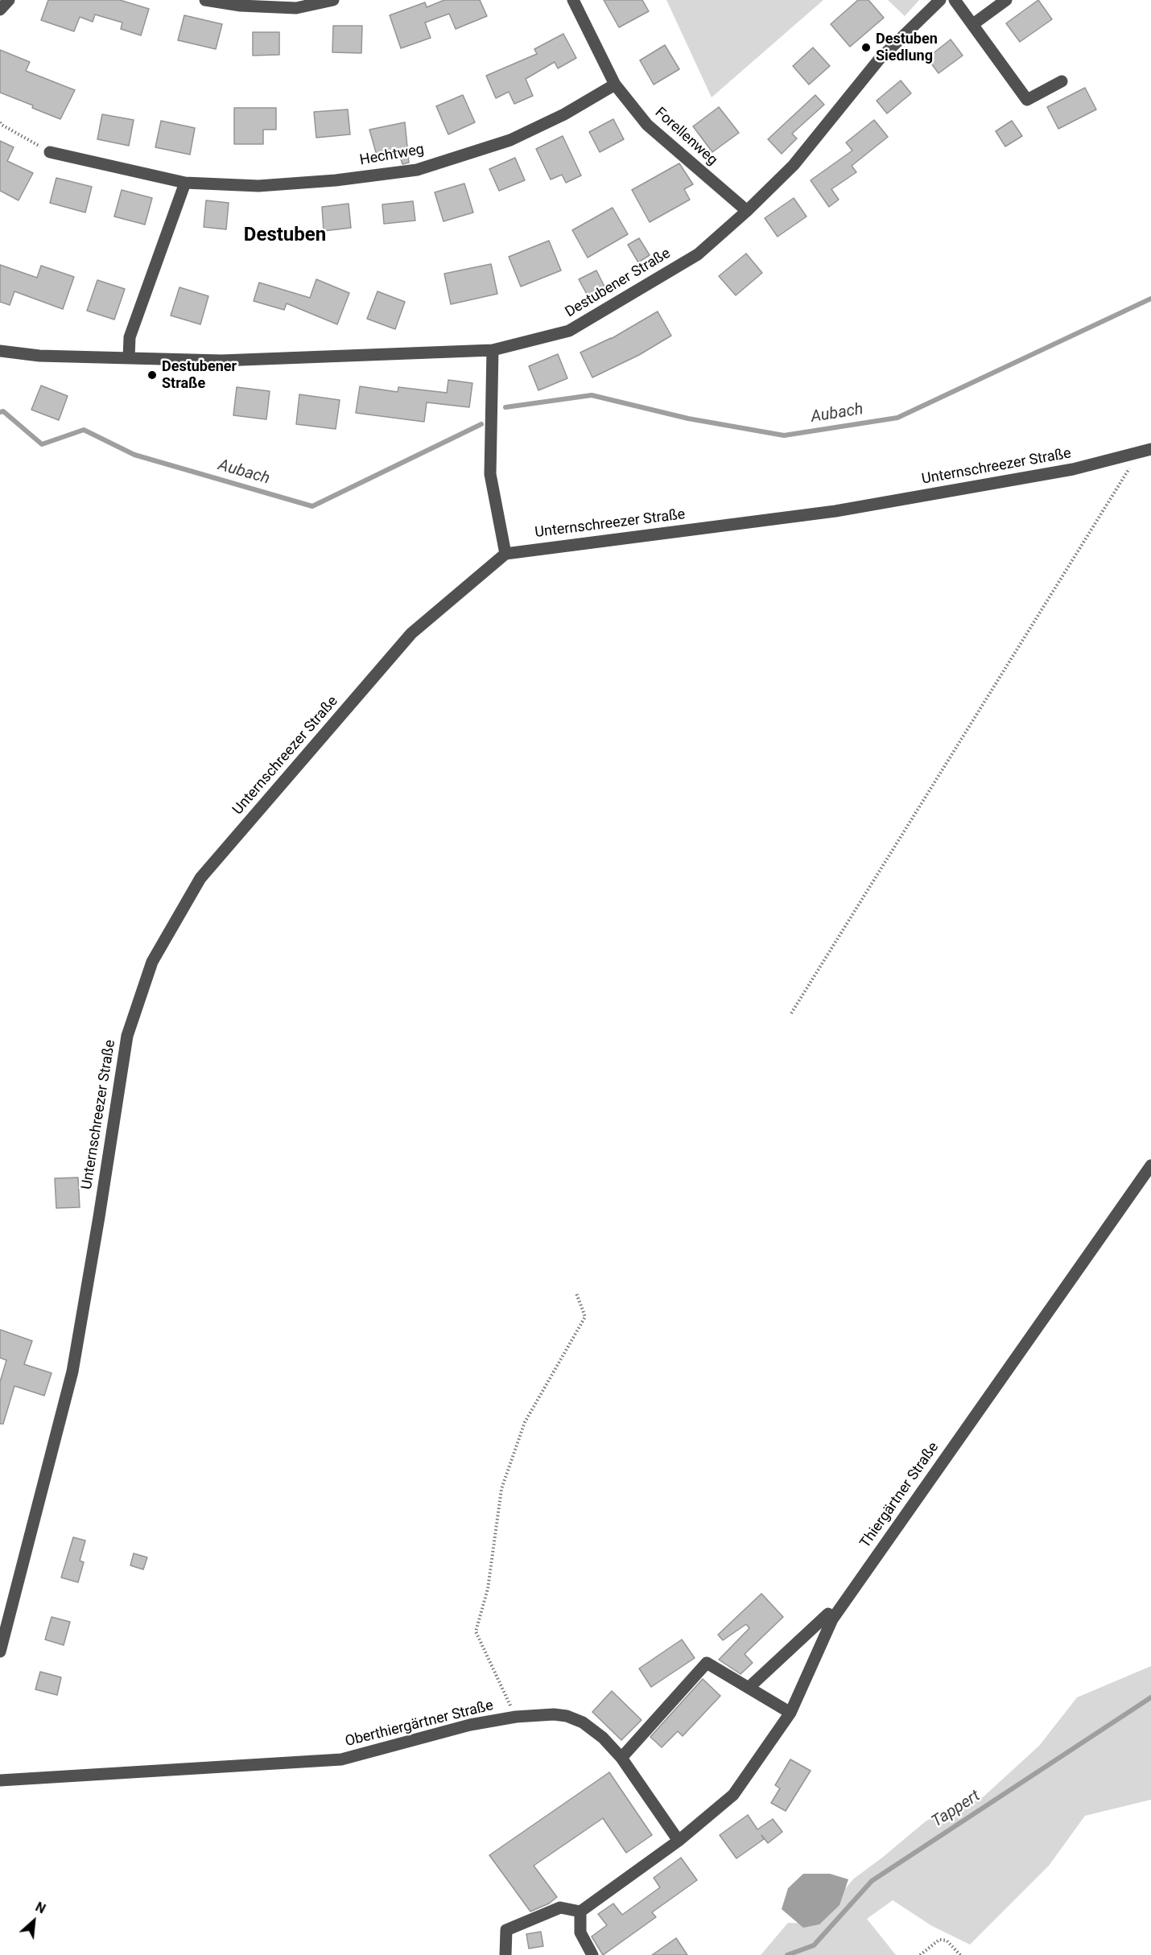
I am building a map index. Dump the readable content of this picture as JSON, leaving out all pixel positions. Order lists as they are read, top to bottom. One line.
{"streets":{"street":["Forellenweg","Hechtweg","Destubener Straße","Unternschreezer Straße","Thiergärtner Straße","Oberthiergärtner Straße"]},"crossings":[["Forellenweg","Hechtweg"],["Forellenweg","Destubener Straße"],["Thiergärtner Straße","Oberthiergärtner Straße"]],"districts":["Destuben"],"water":["Aubach","Tappert"],"places":["Destuben Siedlung","Destubener Straße"],"north":"top right"}
